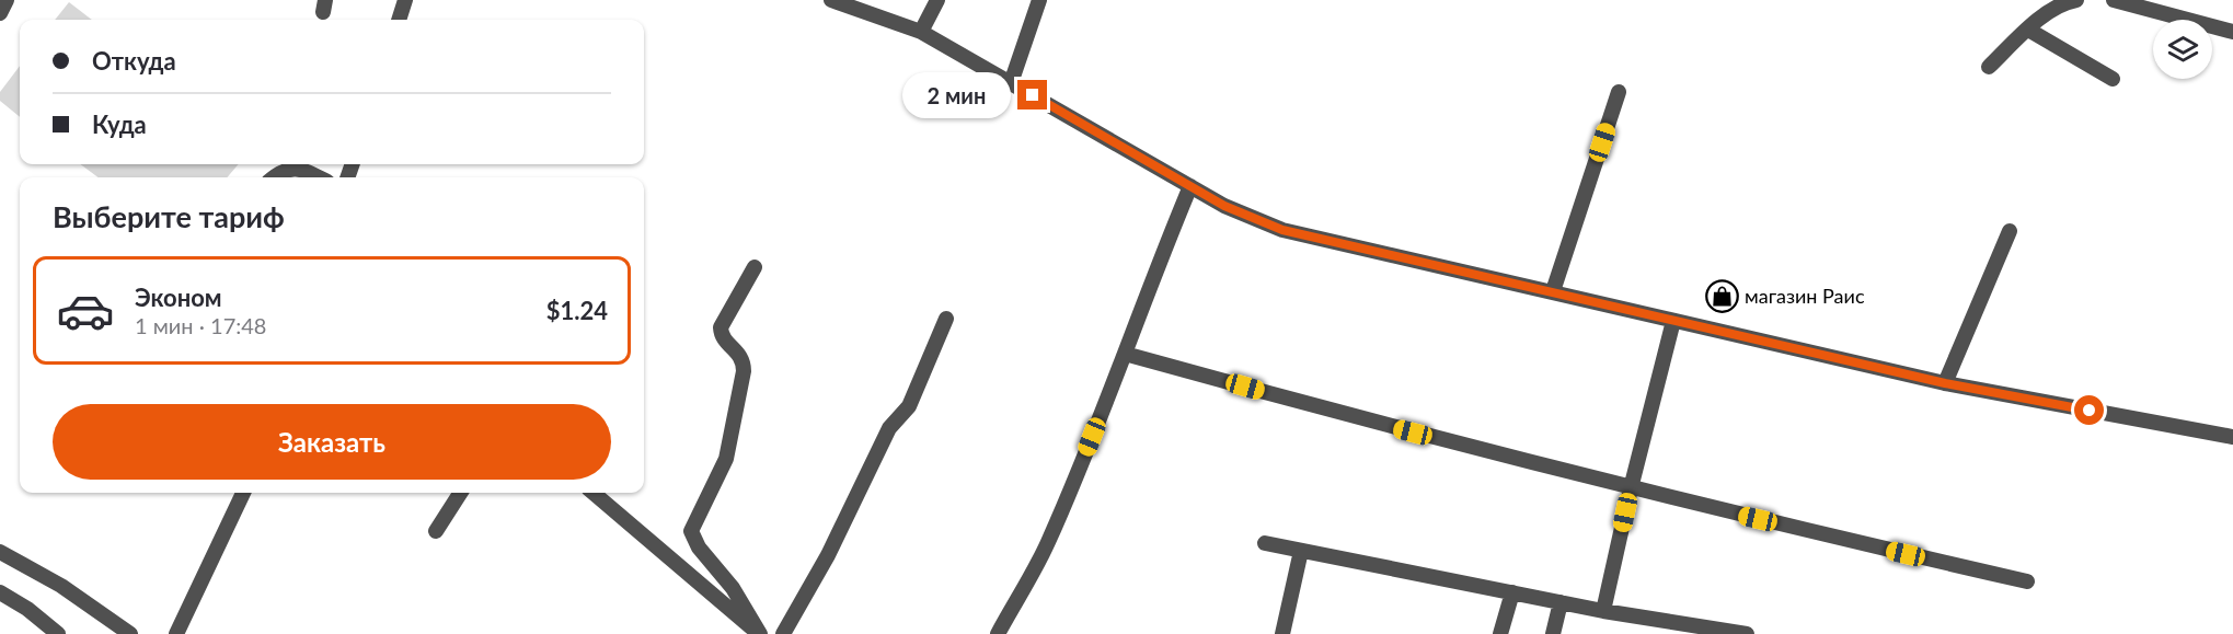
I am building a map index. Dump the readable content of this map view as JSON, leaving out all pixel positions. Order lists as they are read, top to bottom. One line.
{"places":{"shop":["магазин Раис"]},"page":{"banner":["Откуда","Куда"],"bubble":"2 мин","heading":"Выберите тариф","list":[{"name":"Эконом","note":"1 мин · 17:48","value":"$1.24"}],"buttons":"Заказать"}}
